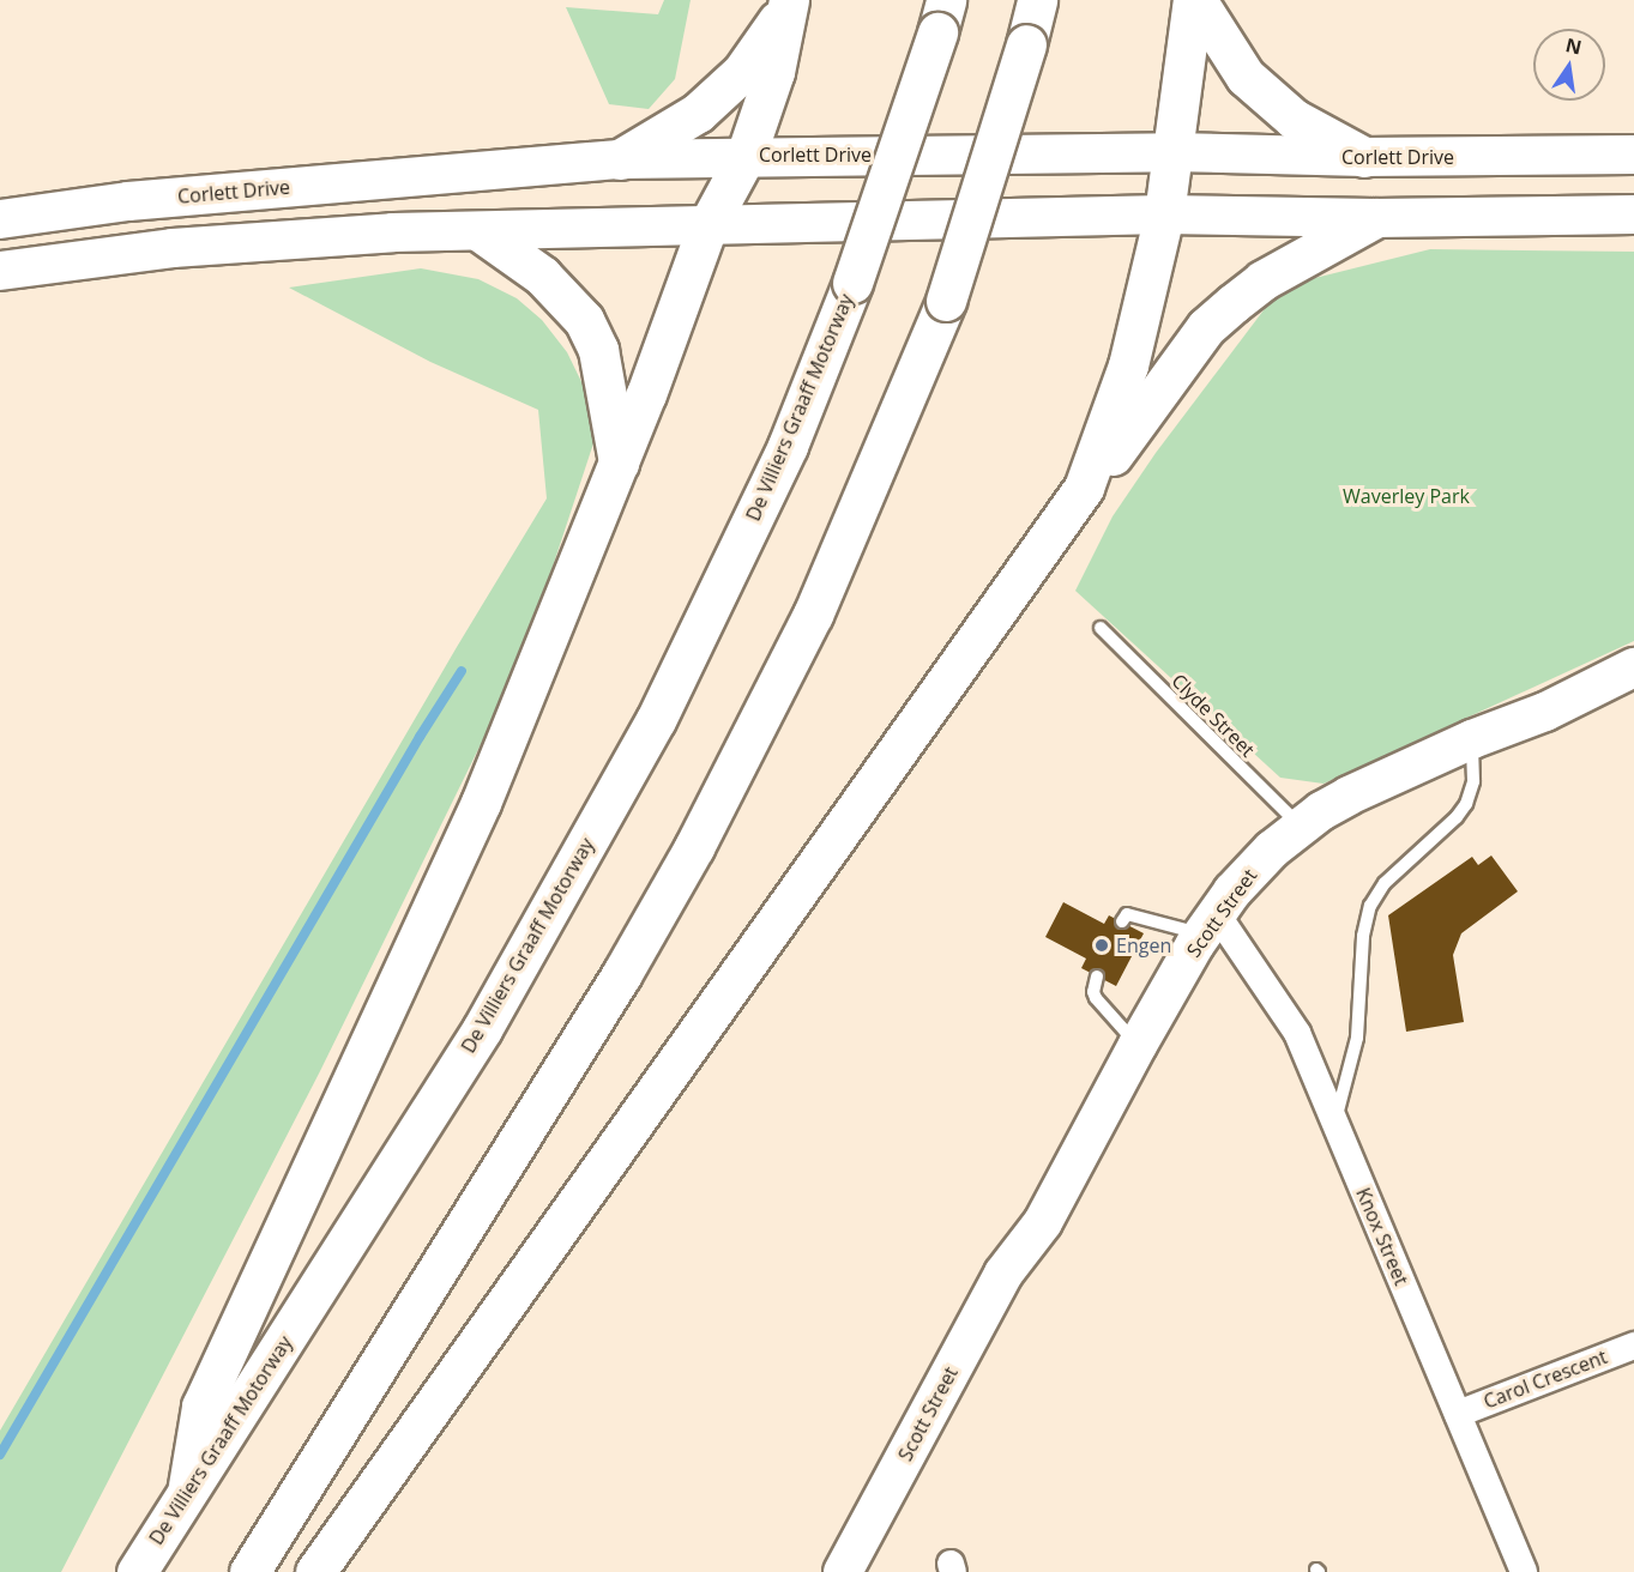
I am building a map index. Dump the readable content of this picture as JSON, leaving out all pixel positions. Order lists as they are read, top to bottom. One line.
{"streets":{"highway":["De Villiers Graaff Motorway"],"main road":["Corlett Drive","Scott Street"],"street":["Knox Street","Carol Crescent"],"lane":["Clyde Street"]},"crossings":[["Clyde Street","Scott Street"],["Scott Street","Knox Street"],["Knox Street","Carol Crescent"]],"parks":["Waverley Park"],"places":["Engen"],"north":"top"}
